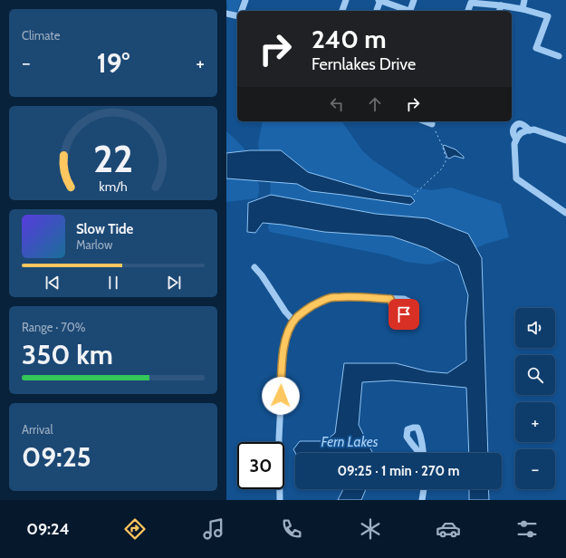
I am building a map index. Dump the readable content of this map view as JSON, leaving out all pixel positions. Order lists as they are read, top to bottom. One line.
{"water":["Fern Lakes"],"page":{"tile":["Climate",["Range · 70%","350 km"],["Arrival","09:25"]],"turn":["240 m","Fernlakes Drive"],"heat":["−","19°","+"],"song":["Slow Tide","Marlow"],"map_buttons":["+","−"],"limit":"30","trip":"09:25 · 1 min · 270 m","tabs":"09:24","gauge":["22","km/h"]}}
